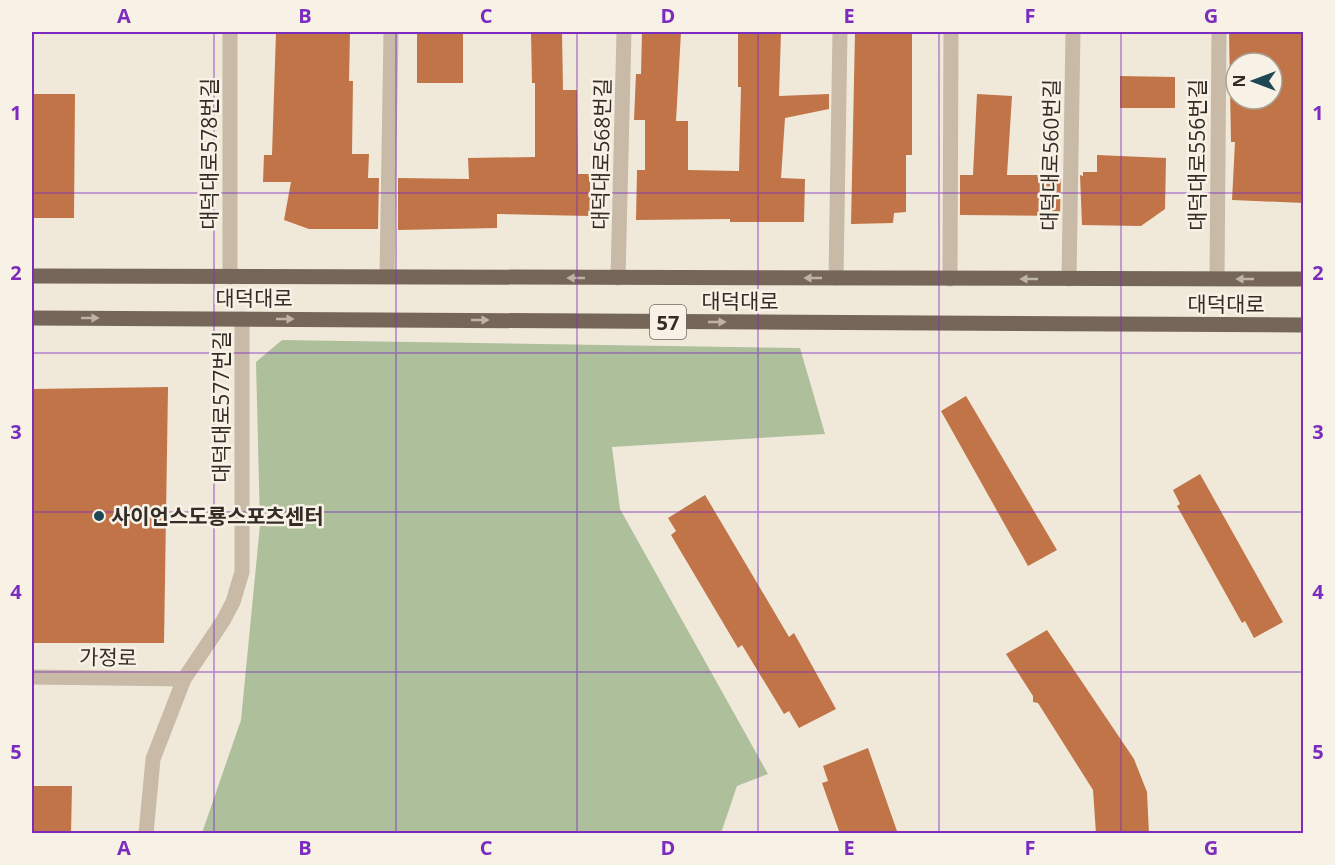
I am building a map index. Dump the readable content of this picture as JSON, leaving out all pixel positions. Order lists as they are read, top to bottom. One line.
{"streets":{"main road":["대덕대로","57"],"street":["대덕대로578번길","대덕대로568번길","대덕대로560번길","대덕대로556번길","대덕대로577번길","가정로"]},"crossings":[["대덕대로578번길","대덕대로"],["대덕대로568번길","대덕대로"],["대덕대로560번길","대덕대로"],["대덕대로556번길","대덕대로"],["대덕대로","대덕대로577번길"],["대덕대로577번길","가정로"]],"places":["사이언스도룡스포츠센터"],"north":"left","grid":{"columns":["A","B","C","D","E","F","G"],"rows":["1","2","3","4","5"]}}
